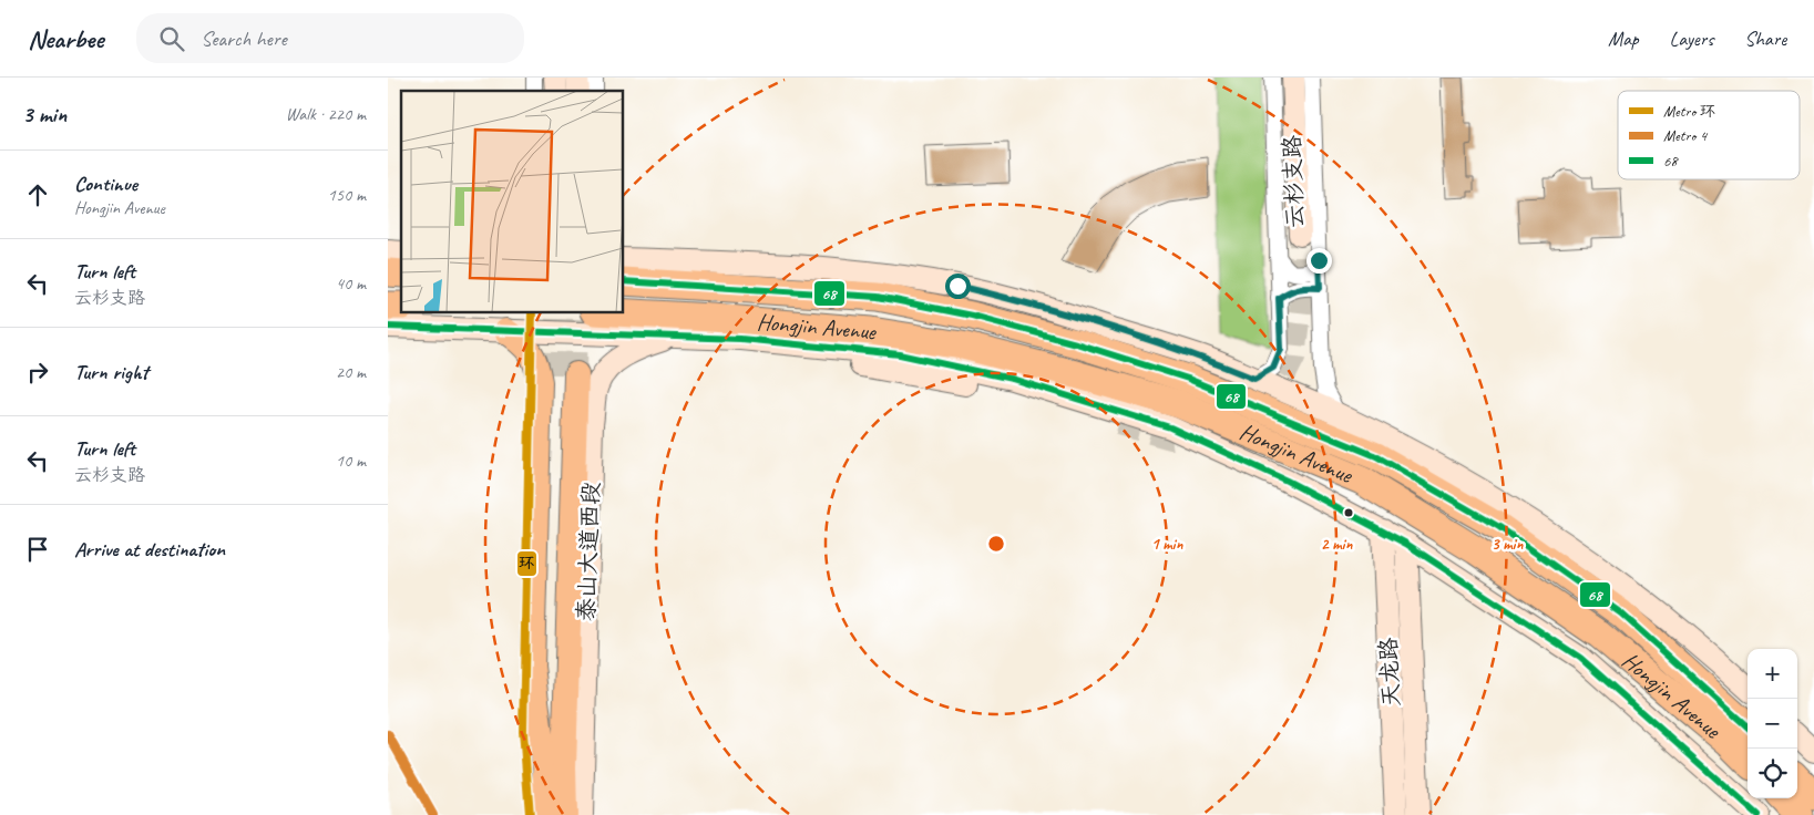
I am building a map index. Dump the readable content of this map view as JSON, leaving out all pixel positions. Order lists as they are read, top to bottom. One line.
{"streets":{"highway":["Hongjin Avenue"],"main road":["泰山大道西段","天龙路"],"street":["云杉支路"]},"crossings":[["云杉支路","Hongjin Avenue"],["Hongjin Avenue","泰山大道西段"],["Hongjin Avenue","天龙路"]],"lines":["transit line 68","metro line 环","metro line 4"],"legend":["Metro 环","Metro 4","68"],"page":{"header":"Nearbee","search":"Search here","nav":["Map","Layers","Share"],"heading":["3 min","Walk · 220 m"],"list":[["Continue","Hongjin Avenue","150 m"],["Turn left","云杉支路","40 m"],["Turn right","20 m"],["Turn left","云杉支路","10 m"],"Arrive at destination"],"map_buttons":["+","−"]},"rings":["1 min","2 min","3 min"]}
